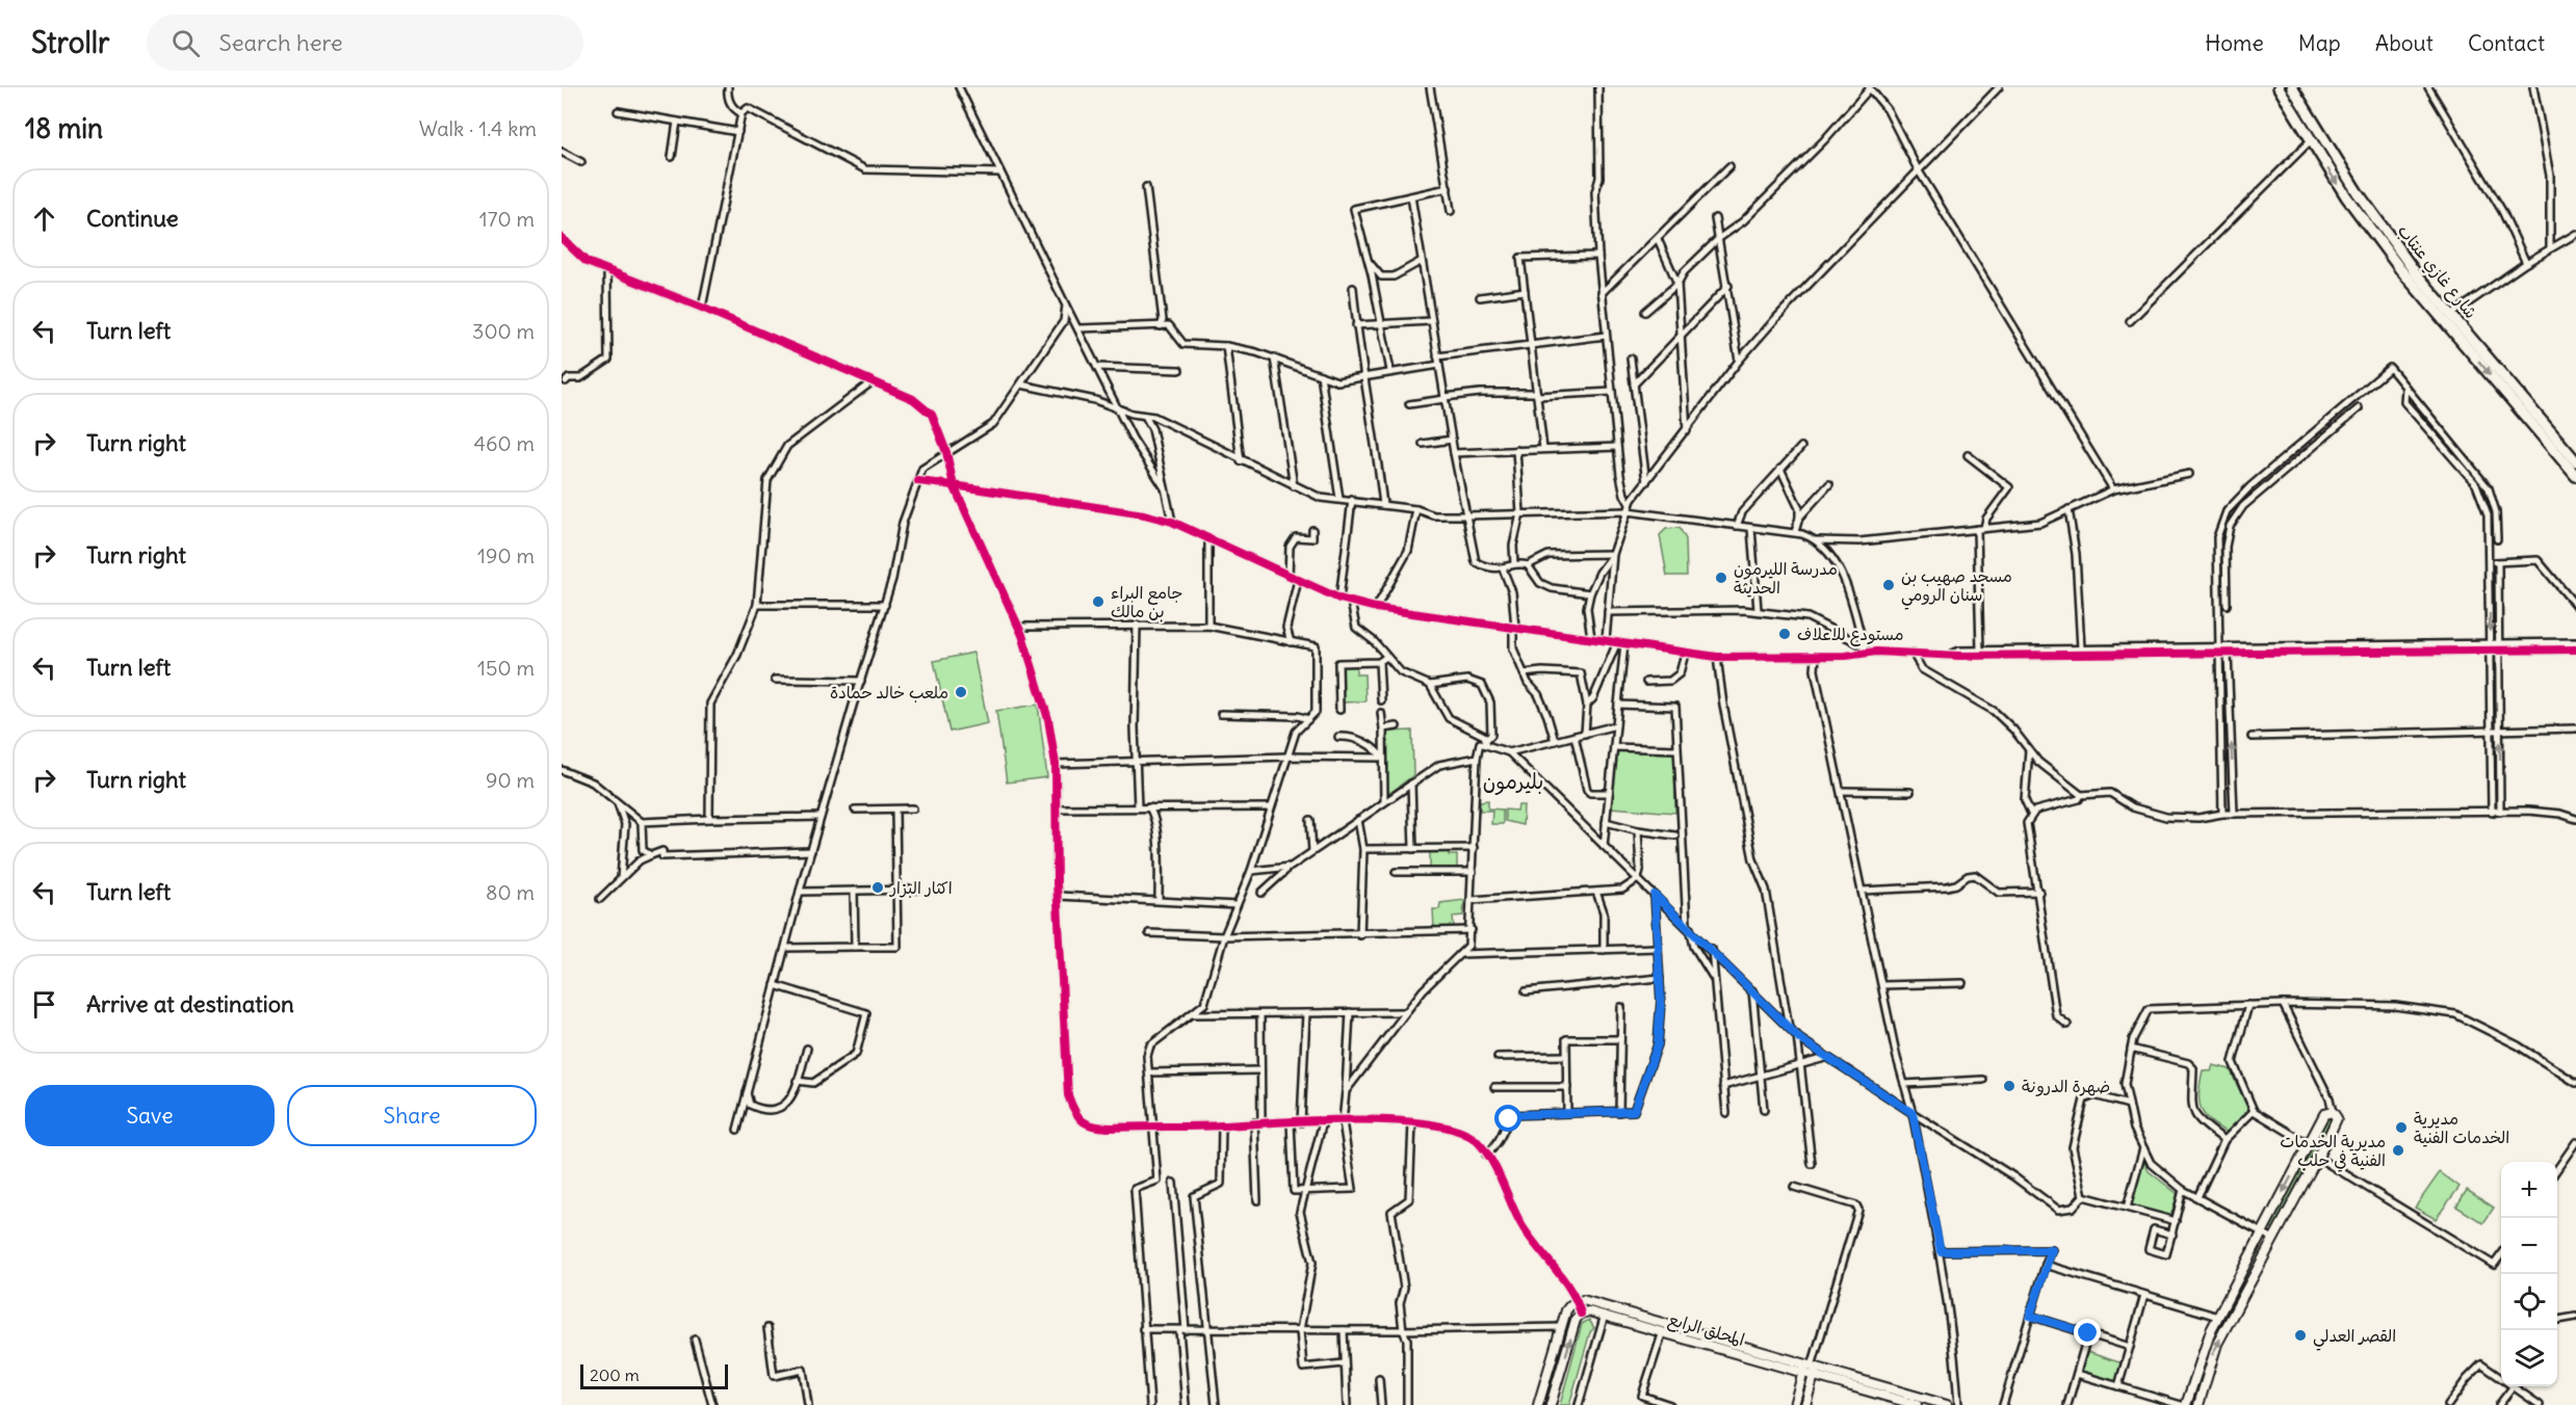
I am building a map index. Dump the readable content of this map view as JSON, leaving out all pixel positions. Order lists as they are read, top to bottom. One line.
{"streets":{"highway":["شارع غازي عنتاب"],"main road":["المحلق الرابع"]},"districts":["بليرمون"],"places":["مدرسة الليرمون الحديثة","مسجد صهيب بن سنان الرومي","جامع البراء بن مالك","مستودع للاعلاف","ملعب خالد حمادة","اكثار البزار","ضهرة الدرونة","مديرية الخدمات الفنية","مديرية الخدمات الفنية في حلب","القصر العدلي"],"scale_bar":"200 m","page":{"header":"Strollr","search":"Search here","nav":["Home","Map","About","Contact"],"heading":["18 min","Walk · 1.4 km"],"list":[["Continue","170 m"],["Turn left","300 m"],["Turn right","460 m"],["Turn right","190 m"],["Turn left","150 m"],["Turn right","90 m"],["Turn left","80 m"],"Arrive at destination"],"buttons":["Save","Share"],"map_buttons":["+","−"],"scale":"200 m"}}
